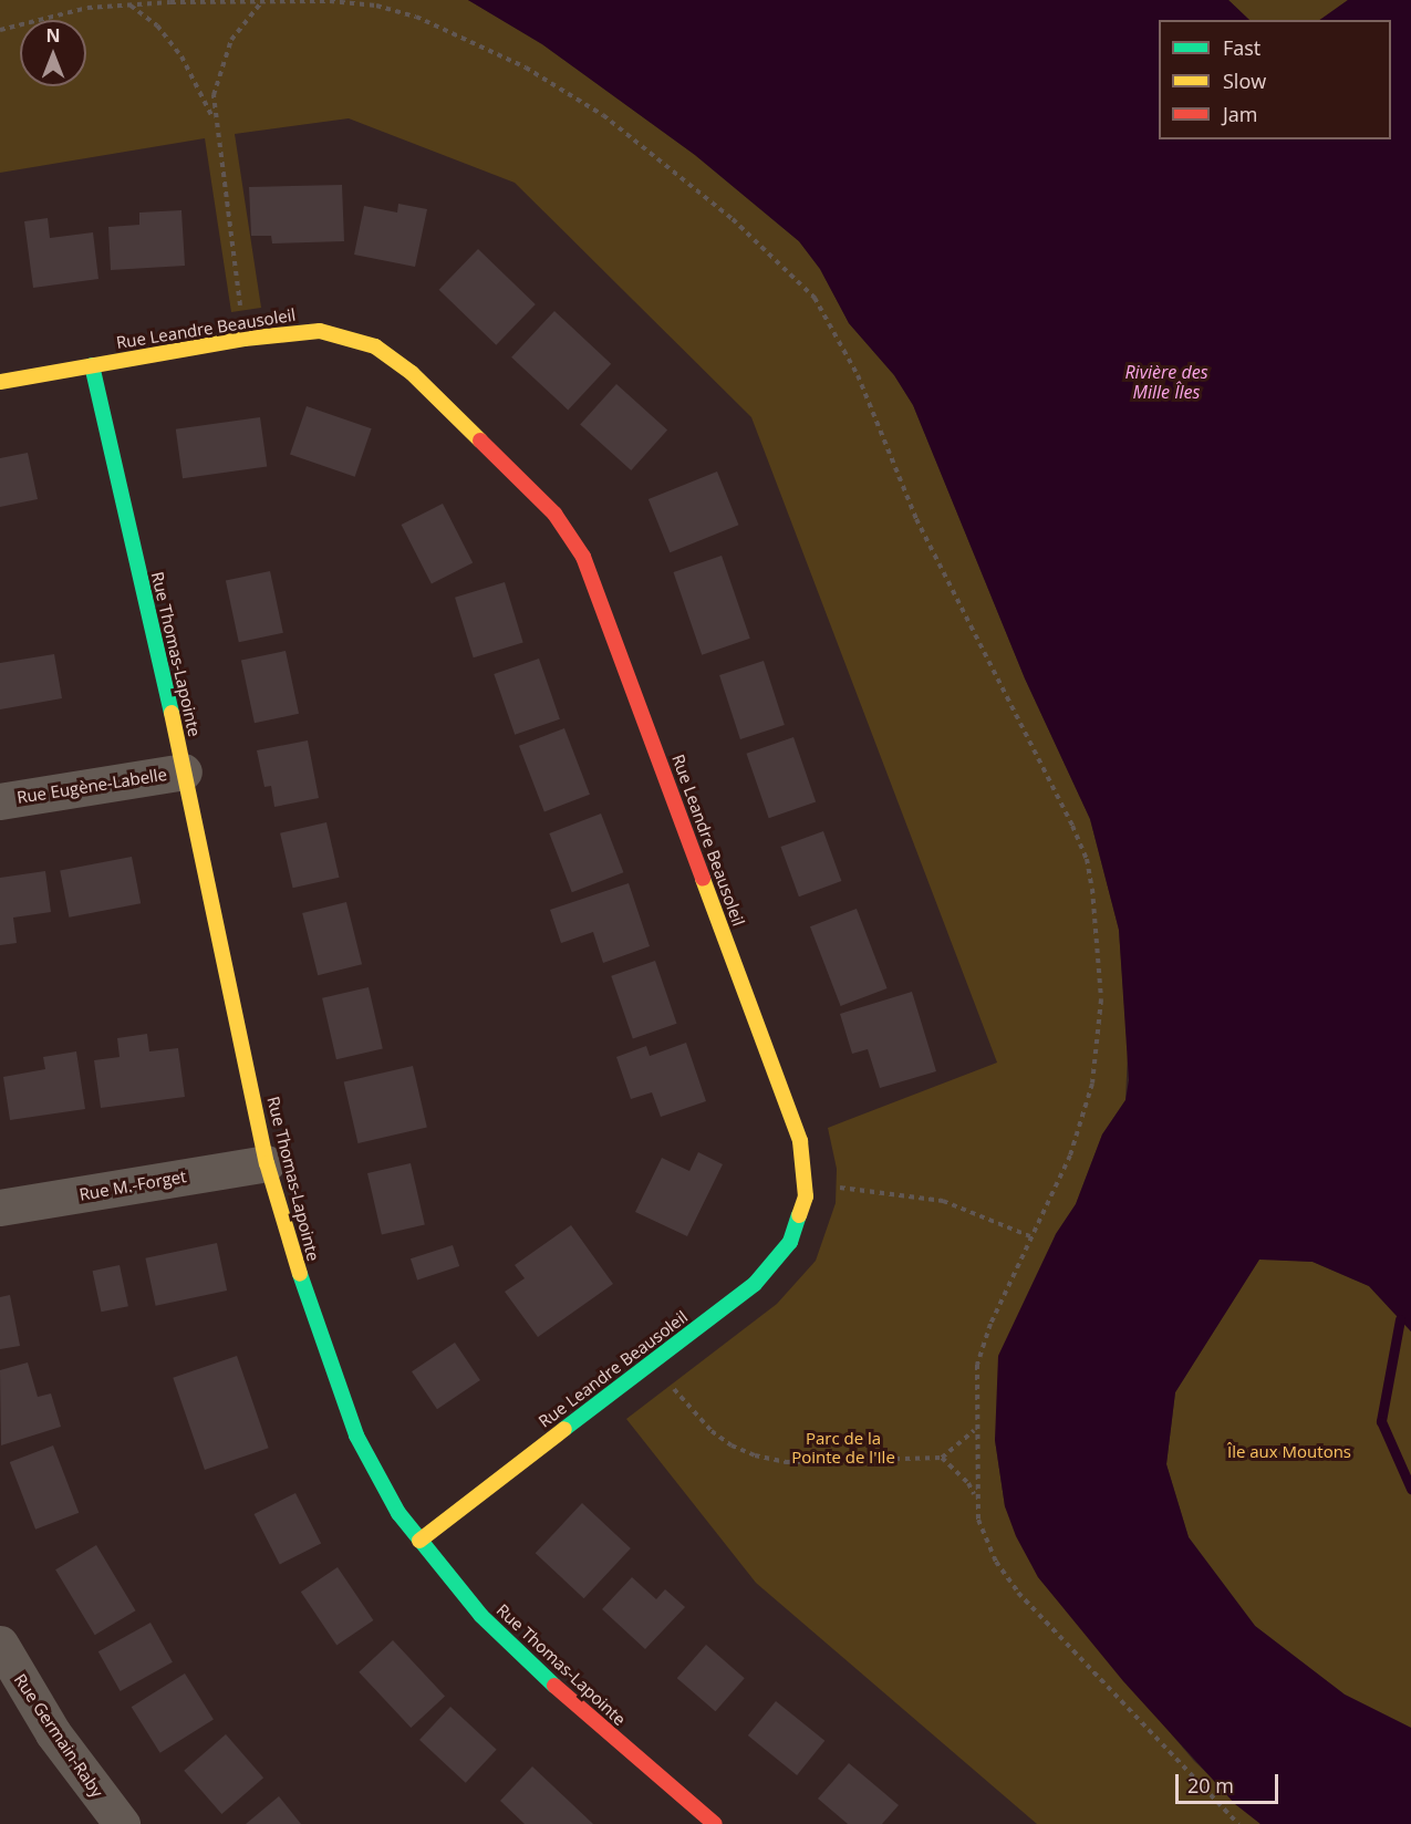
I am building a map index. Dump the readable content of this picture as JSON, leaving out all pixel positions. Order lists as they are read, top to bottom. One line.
{"streets":{"street":["Rue Leandre Beausoleil","Rue Thomas-Lapointe","Rue Eugène-Labelle","Rue M.-Forget","Rue Germain-Raby"]},"crossings":[["Rue Leandre Beausoleil","Rue Thomas-Lapointe"],["Rue Thomas-Lapointe","Rue Eugène-Labelle"],["Rue Thomas-Lapointe","Rue M.-Forget"]],"water":["Rivière des Mille Îles"],"parks":["Parc de la Pointe de l'Ile","Île aux Moutons"],"legend":["Fast","Slow","Jam"],"scale_bar":"20 m","north":"top"}
